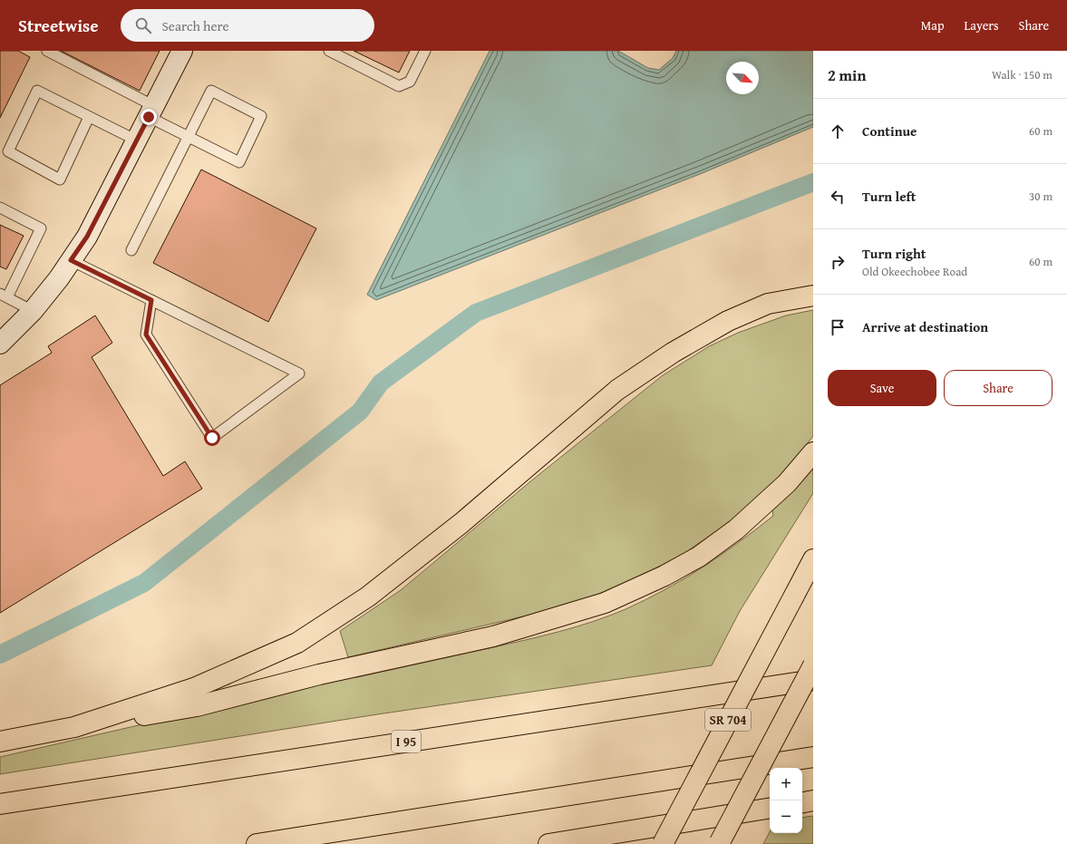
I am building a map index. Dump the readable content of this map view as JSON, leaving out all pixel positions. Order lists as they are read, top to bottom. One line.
{"streets":{"main road":["SR 704","I 95"]},"north":"bottom right","page":{"header":"Streetwise","search":"Search here","nav":["Map","Layers","Share"],"heading":["2 min","Walk · 150 m"],"list":[["Continue","60 m"],["Turn left","30 m"],["Turn right","Old Okeechobee Road","60 m"],"Arrive at destination"],"buttons":["Save","Share"],"map_buttons":["+","−"]}}
